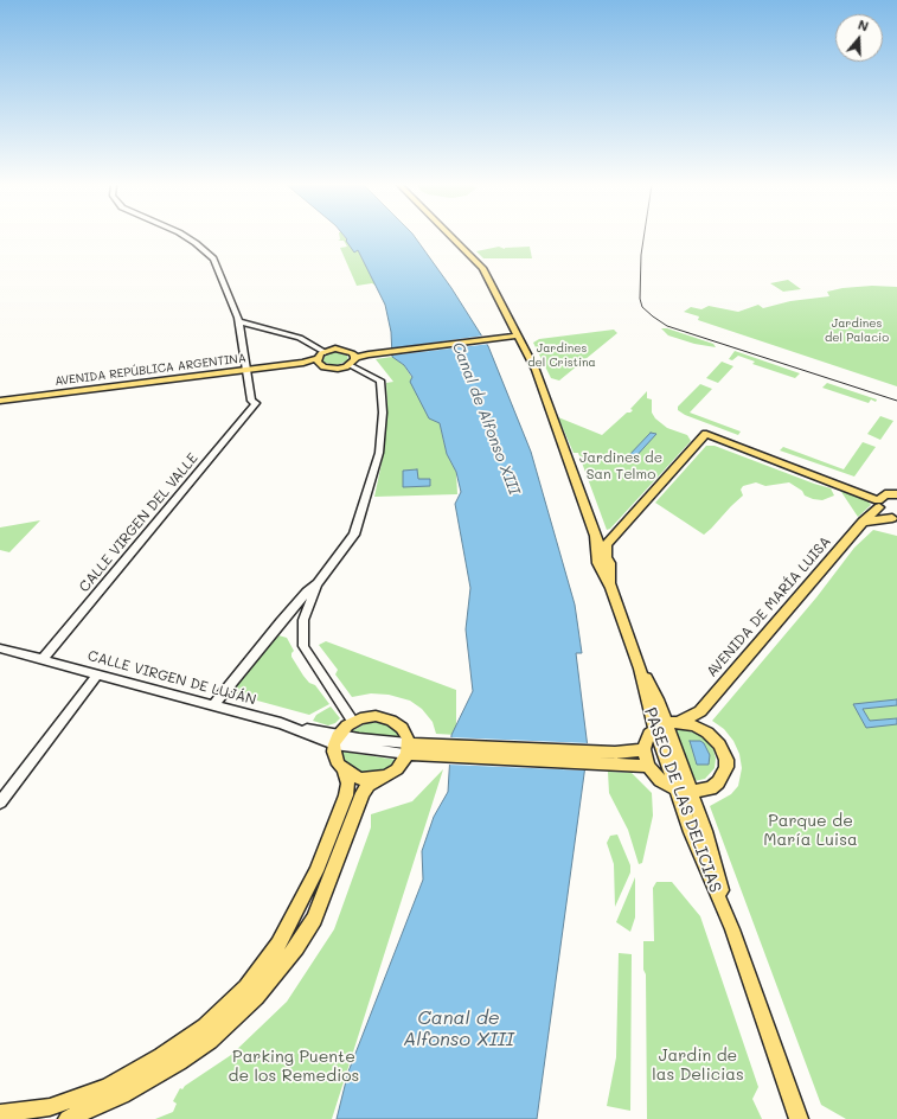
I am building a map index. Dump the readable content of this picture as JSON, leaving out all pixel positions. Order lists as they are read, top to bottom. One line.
{"streets":{"main road":["AVENIDA REPÚBLICA ARGENTINA","CALLE VIRGEN DEL VALLE","AVENIDA DE MARÍA LUISA","CALLE VIRGEN DE LUJÁN","PASEO DE LAS DELICIAS"]},"crossings":[["AVENIDA REPÚBLICA ARGENTINA","CALLE VIRGEN DEL VALLE"],["CALLE VIRGEN DEL VALLE","CALLE VIRGEN DE LUJÁN"]],"water":["Canal de Alfonso XIII"],"parks":["Jardines del Palacio","Jardines del Cristina","Jardines de San Telmo","Parque de María Luisa","Jardin de las Delicias","Parking Puente de los Remedios"],"north":"top"}
